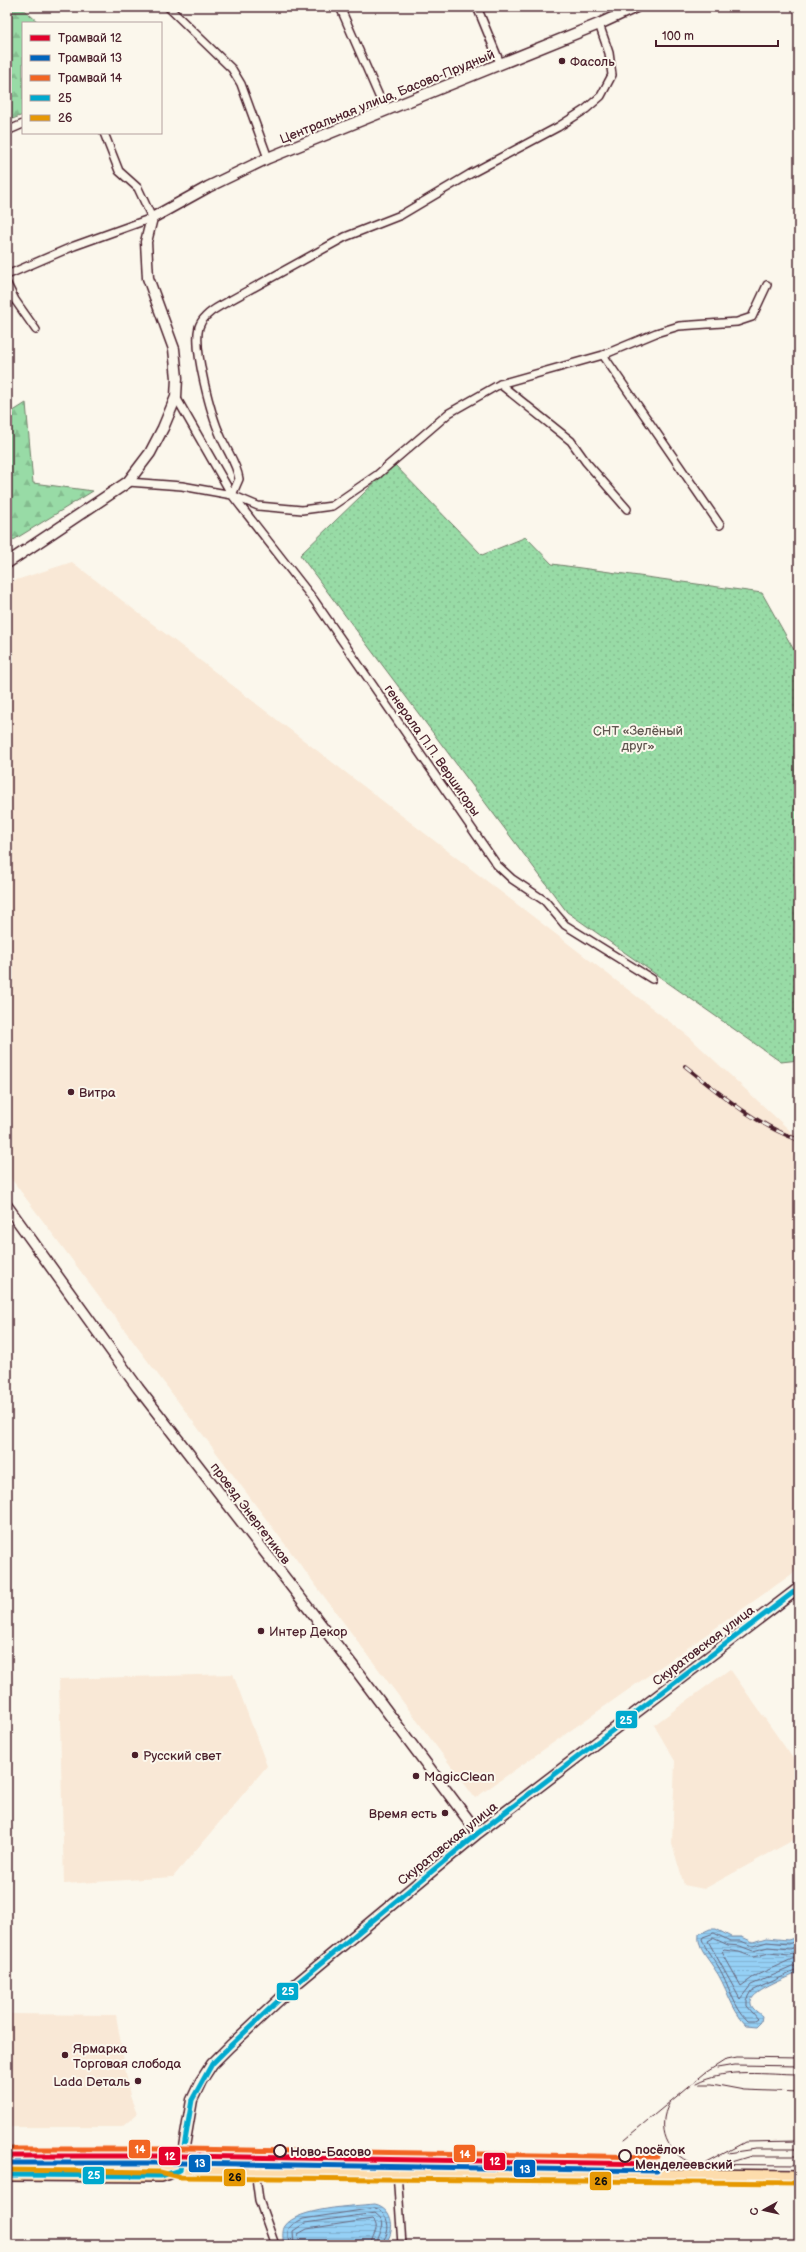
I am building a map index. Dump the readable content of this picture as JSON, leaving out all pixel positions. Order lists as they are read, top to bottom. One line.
{"streets":{"street":["Центральная улица, Басово-Прудный","генерала П.П. Вершигоры","проезд Энергетиков","Скуратовская улица"]},"crossings":[["проезд Энергетиков","Скуратовская улица"]],"parks":["СНТ «Зелёный друг»"],"places":["Фасоль","Витра","Интер Декор","Русский свет","MagicClean","Время есть","Ярмарка Торговая слобода","Lada Dеталь","Ново-Басово","посёлок Менделеевский"],"lines":["transit line 25","tram line 14","tram line 12","tram line 13","transit line 26"],"legend":["Трамвай 12","Трамвай 13","Трамвай 14","25","26"],"scale_bar":"100 m","north":"left"}
